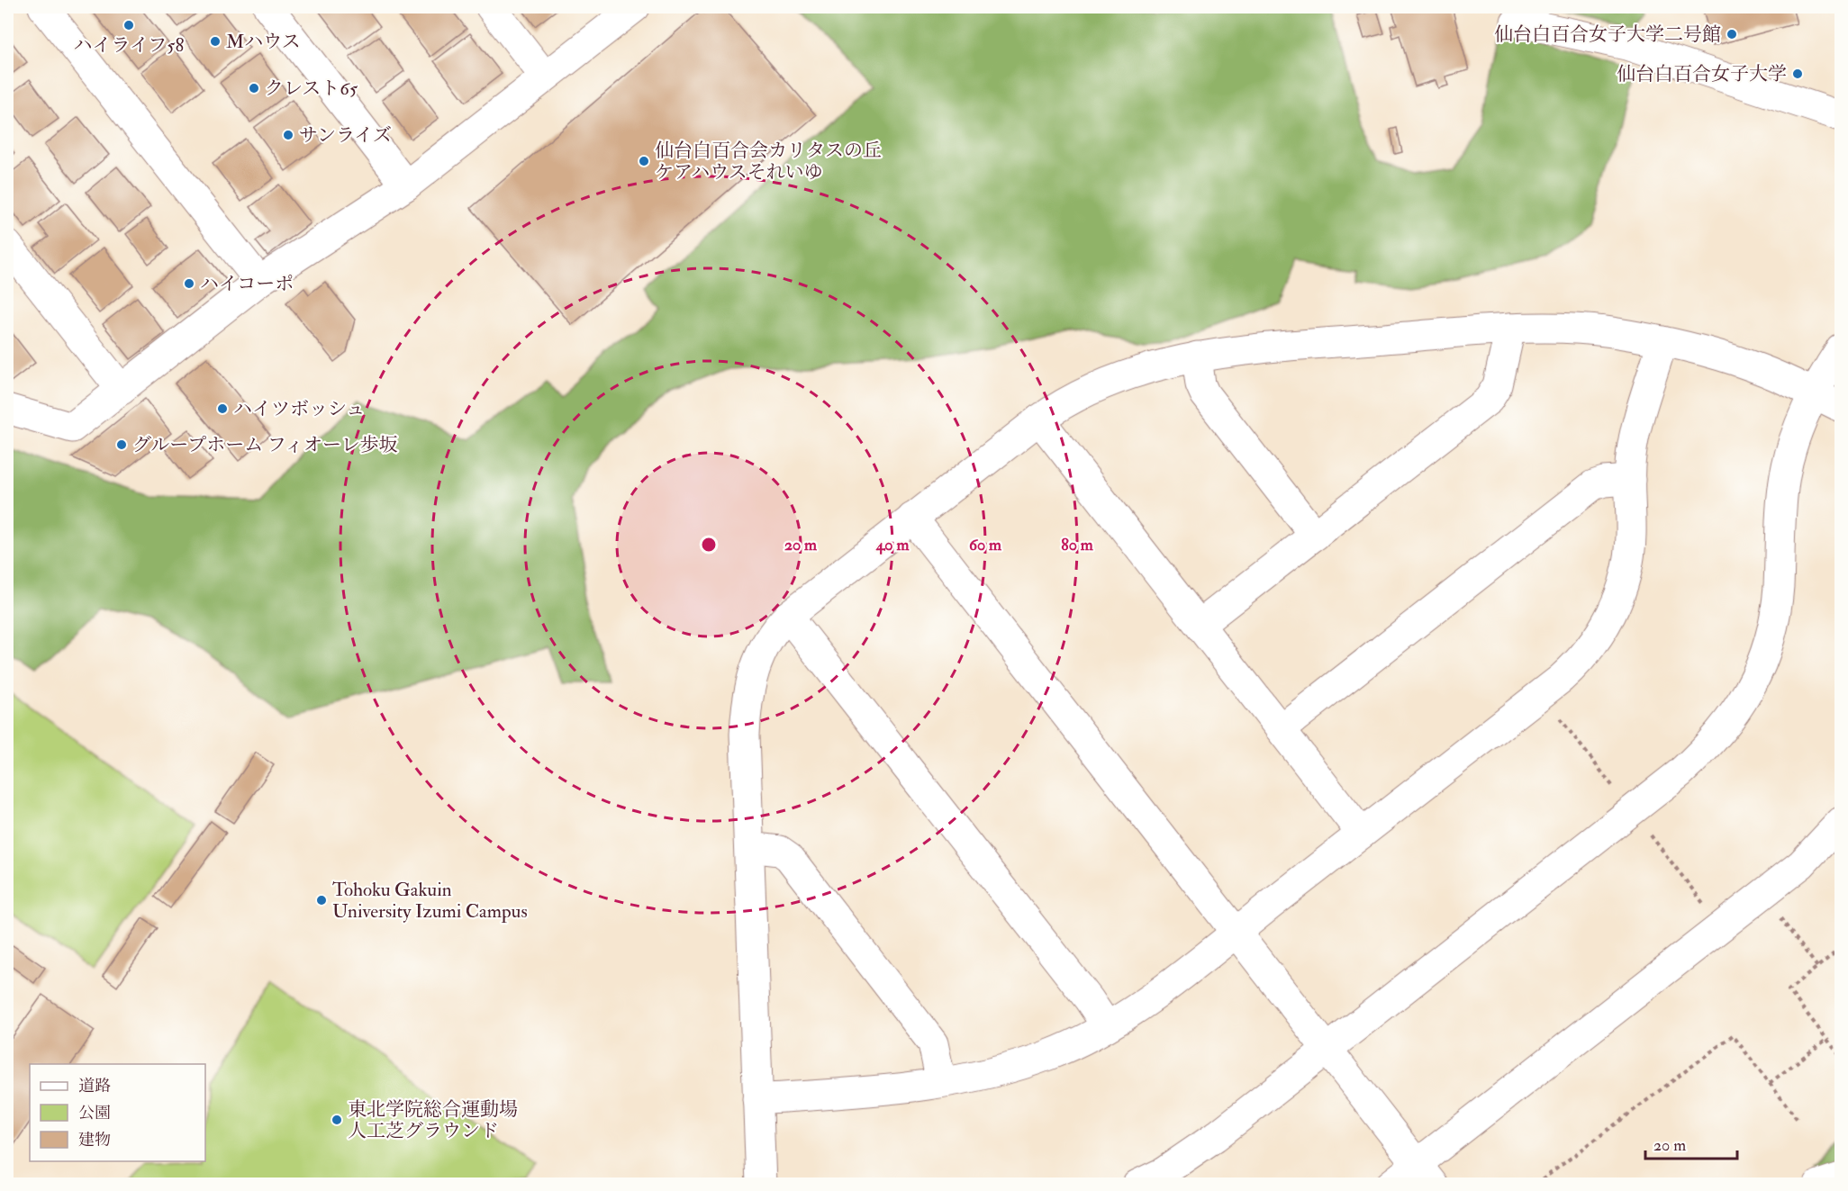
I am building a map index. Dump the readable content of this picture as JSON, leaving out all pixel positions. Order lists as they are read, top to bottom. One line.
{"places":["ハイライフ58","仙台白百合女子大学二号館","Mハウス","仙台白百合女子大学","クレスト65","サンライズ","仙台白百合会カリタスの丘 ケアハウスそれいゆ","ハイコーポ","ハイツボッシュ","グループホーム フィオーレ歩坂","Tohoku Gakuin University Izumi Campus","東北学院総合運動場 人工芝グラウンド"],"legend":["道路","公園","建物"],"scale_bar":"20 m","rings":["20 m","40 m","60 m","80 m"]}
